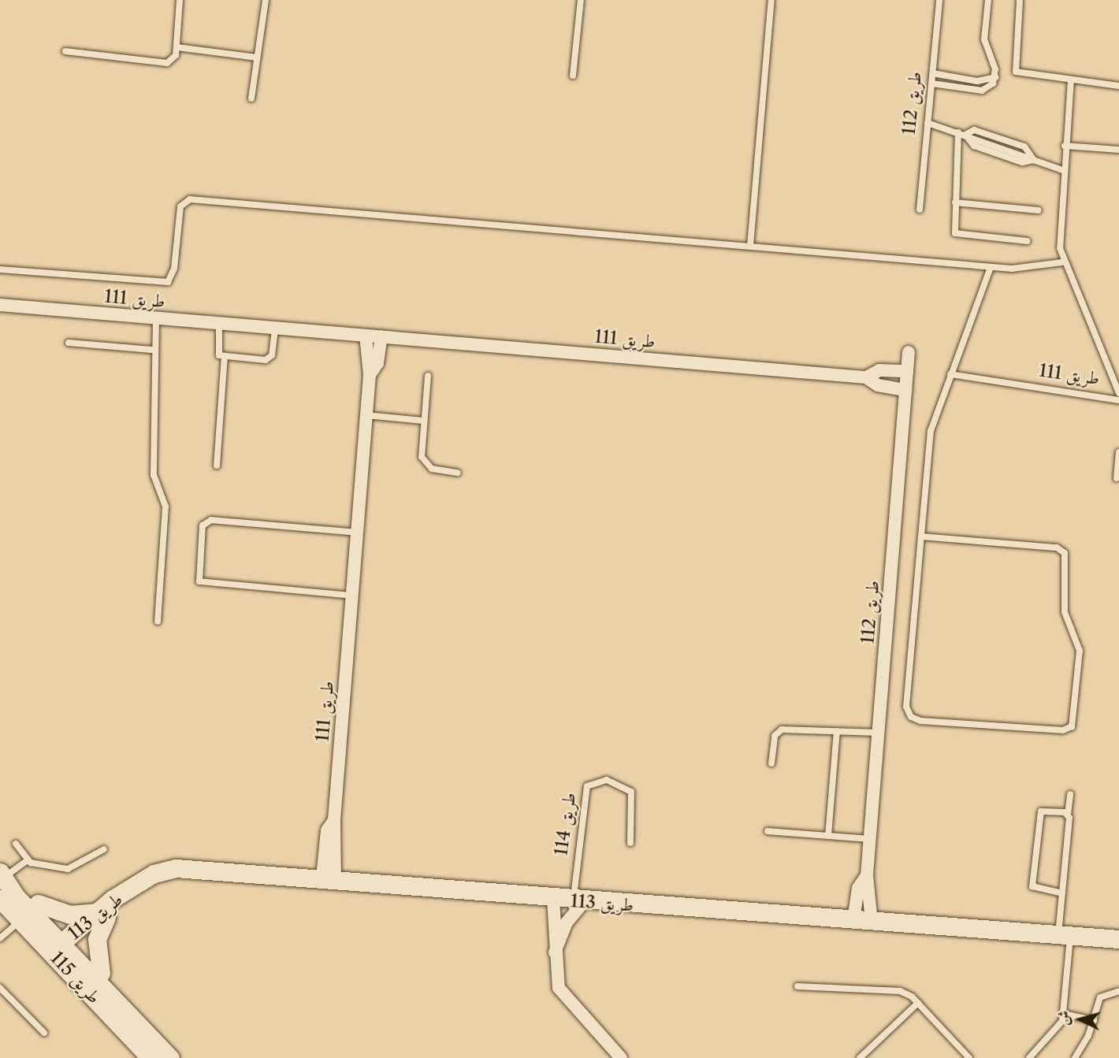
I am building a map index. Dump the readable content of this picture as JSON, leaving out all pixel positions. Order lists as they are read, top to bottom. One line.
{"streets":{"street":["طريق 112","طريق 111","طريق 113","طريق 115"],"lane":["طريق 114"]},"crossings":[["طريق 112","طريق 111"],["طريق 112","طريق 113"],["طريق 111","طريق 113"],["طريق 114","طريق 113"],["طريق 113","طريق 115"]],"north":"left"}
